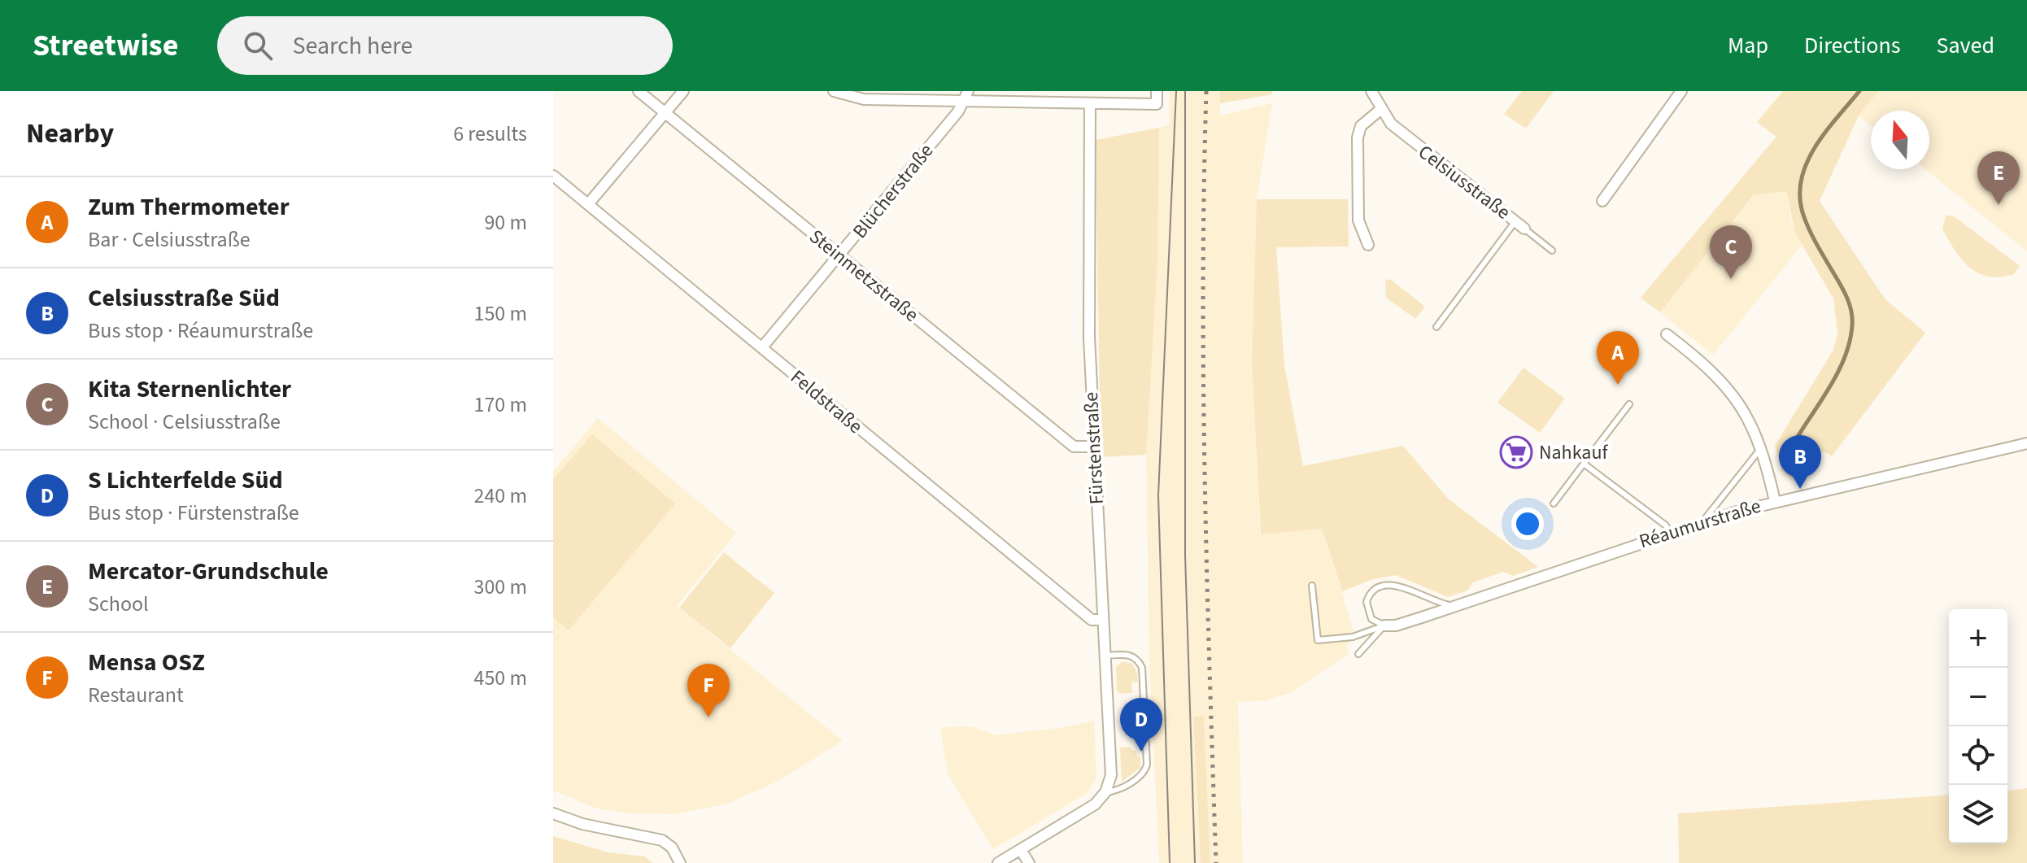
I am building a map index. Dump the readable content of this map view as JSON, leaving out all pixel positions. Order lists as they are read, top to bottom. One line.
{"streets":{"street":["Celsiusstraße","Blücherstraße","Steinmetzstraße","Feldstraße","Fürstenstraße","Réaumurstraße"]},"crossings":[["Blücherstraße","Steinmetzstraße"],["Blücherstraße","Feldstraße"],["Steinmetzstraße","Fürstenstraße"],["Feldstraße","Fürstenstraße"]],"places":{"supermarket":["Nahkauf"]},"north":"top","page":{"header":"Streetwise","search":"Search here","nav":["Map","Directions","Saved"],"heading":["Nearby","6 results"],"pins":["E","C","A","B","F","D"],"list":[{"mark":"A","name":"Zum Thermometer","note":"Bar · Celsiusstraße","value":"90 m"},{"mark":"B","name":"Celsiusstraße Süd","note":"Bus stop · Réaumurstraße","value":"150 m"},{"mark":"C","name":"Kita Sternenlichter","note":"School · Celsiusstraße","value":"170 m"},{"mark":"D","name":"S Lichterfelde Süd","note":"Bus stop · Fürstenstraße","value":"240 m"},{"mark":"E","name":"Mercator-Grundschule","note":"School","value":"300 m"},{"mark":"F","name":"Mensa OSZ","note":"Restaurant","value":"450 m"}],"map_buttons":["+","−"]}}
